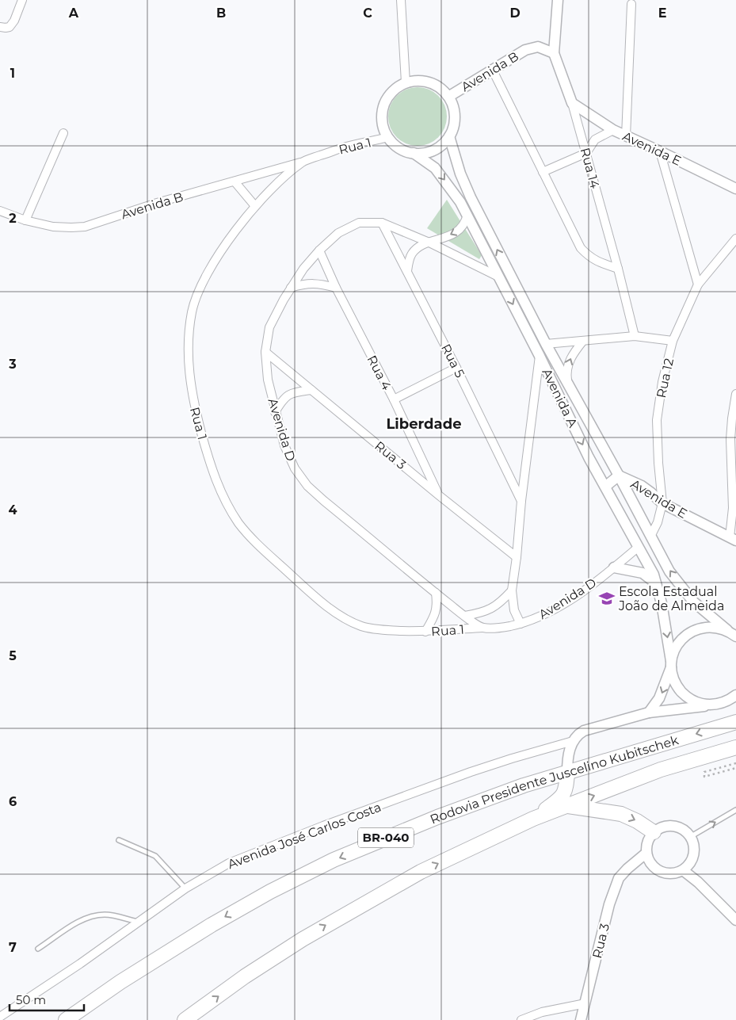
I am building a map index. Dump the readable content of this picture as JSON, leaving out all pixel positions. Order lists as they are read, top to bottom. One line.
{"streets":{"highway":["Rodovia Presidente Juscelino Kubitschek","BR-040"],"street":["Avenida B","Rua 1","Avenida E","Rua 14","Rua 5","Rua 4","Rua 12","Avenida A","Avenida D","Rua 3","Avenida José Carlos Costa"]},"crossings":[["Avenida B","Rua 1"],["Avenida B","Rua 14"],["Avenida B","Avenida A"],["Rua 1","Avenida A"],["Rua 1","Avenida D"],["Avenida E","Rua 14"],["Avenida E","Rua 12"],["Avenida E","Avenida A"],["Rua 5","Avenida D"],["Rua 4","Avenida D"],["Rua 4","Rua 3"],["Rua 12","Avenida A"],["Avenida A","Avenida D"],["Avenida A","Avenida José Carlos Costa"],["Avenida D","Rua 3"]],"districts":["Liberdade"],"places":{"school or university":["Escola Estadual João de Almeida"]},"scale_bar":"50 m","grid":{"columns":["A","B","C","D","E"],"rows":["1","2","3","4","5","6","7"]}}
